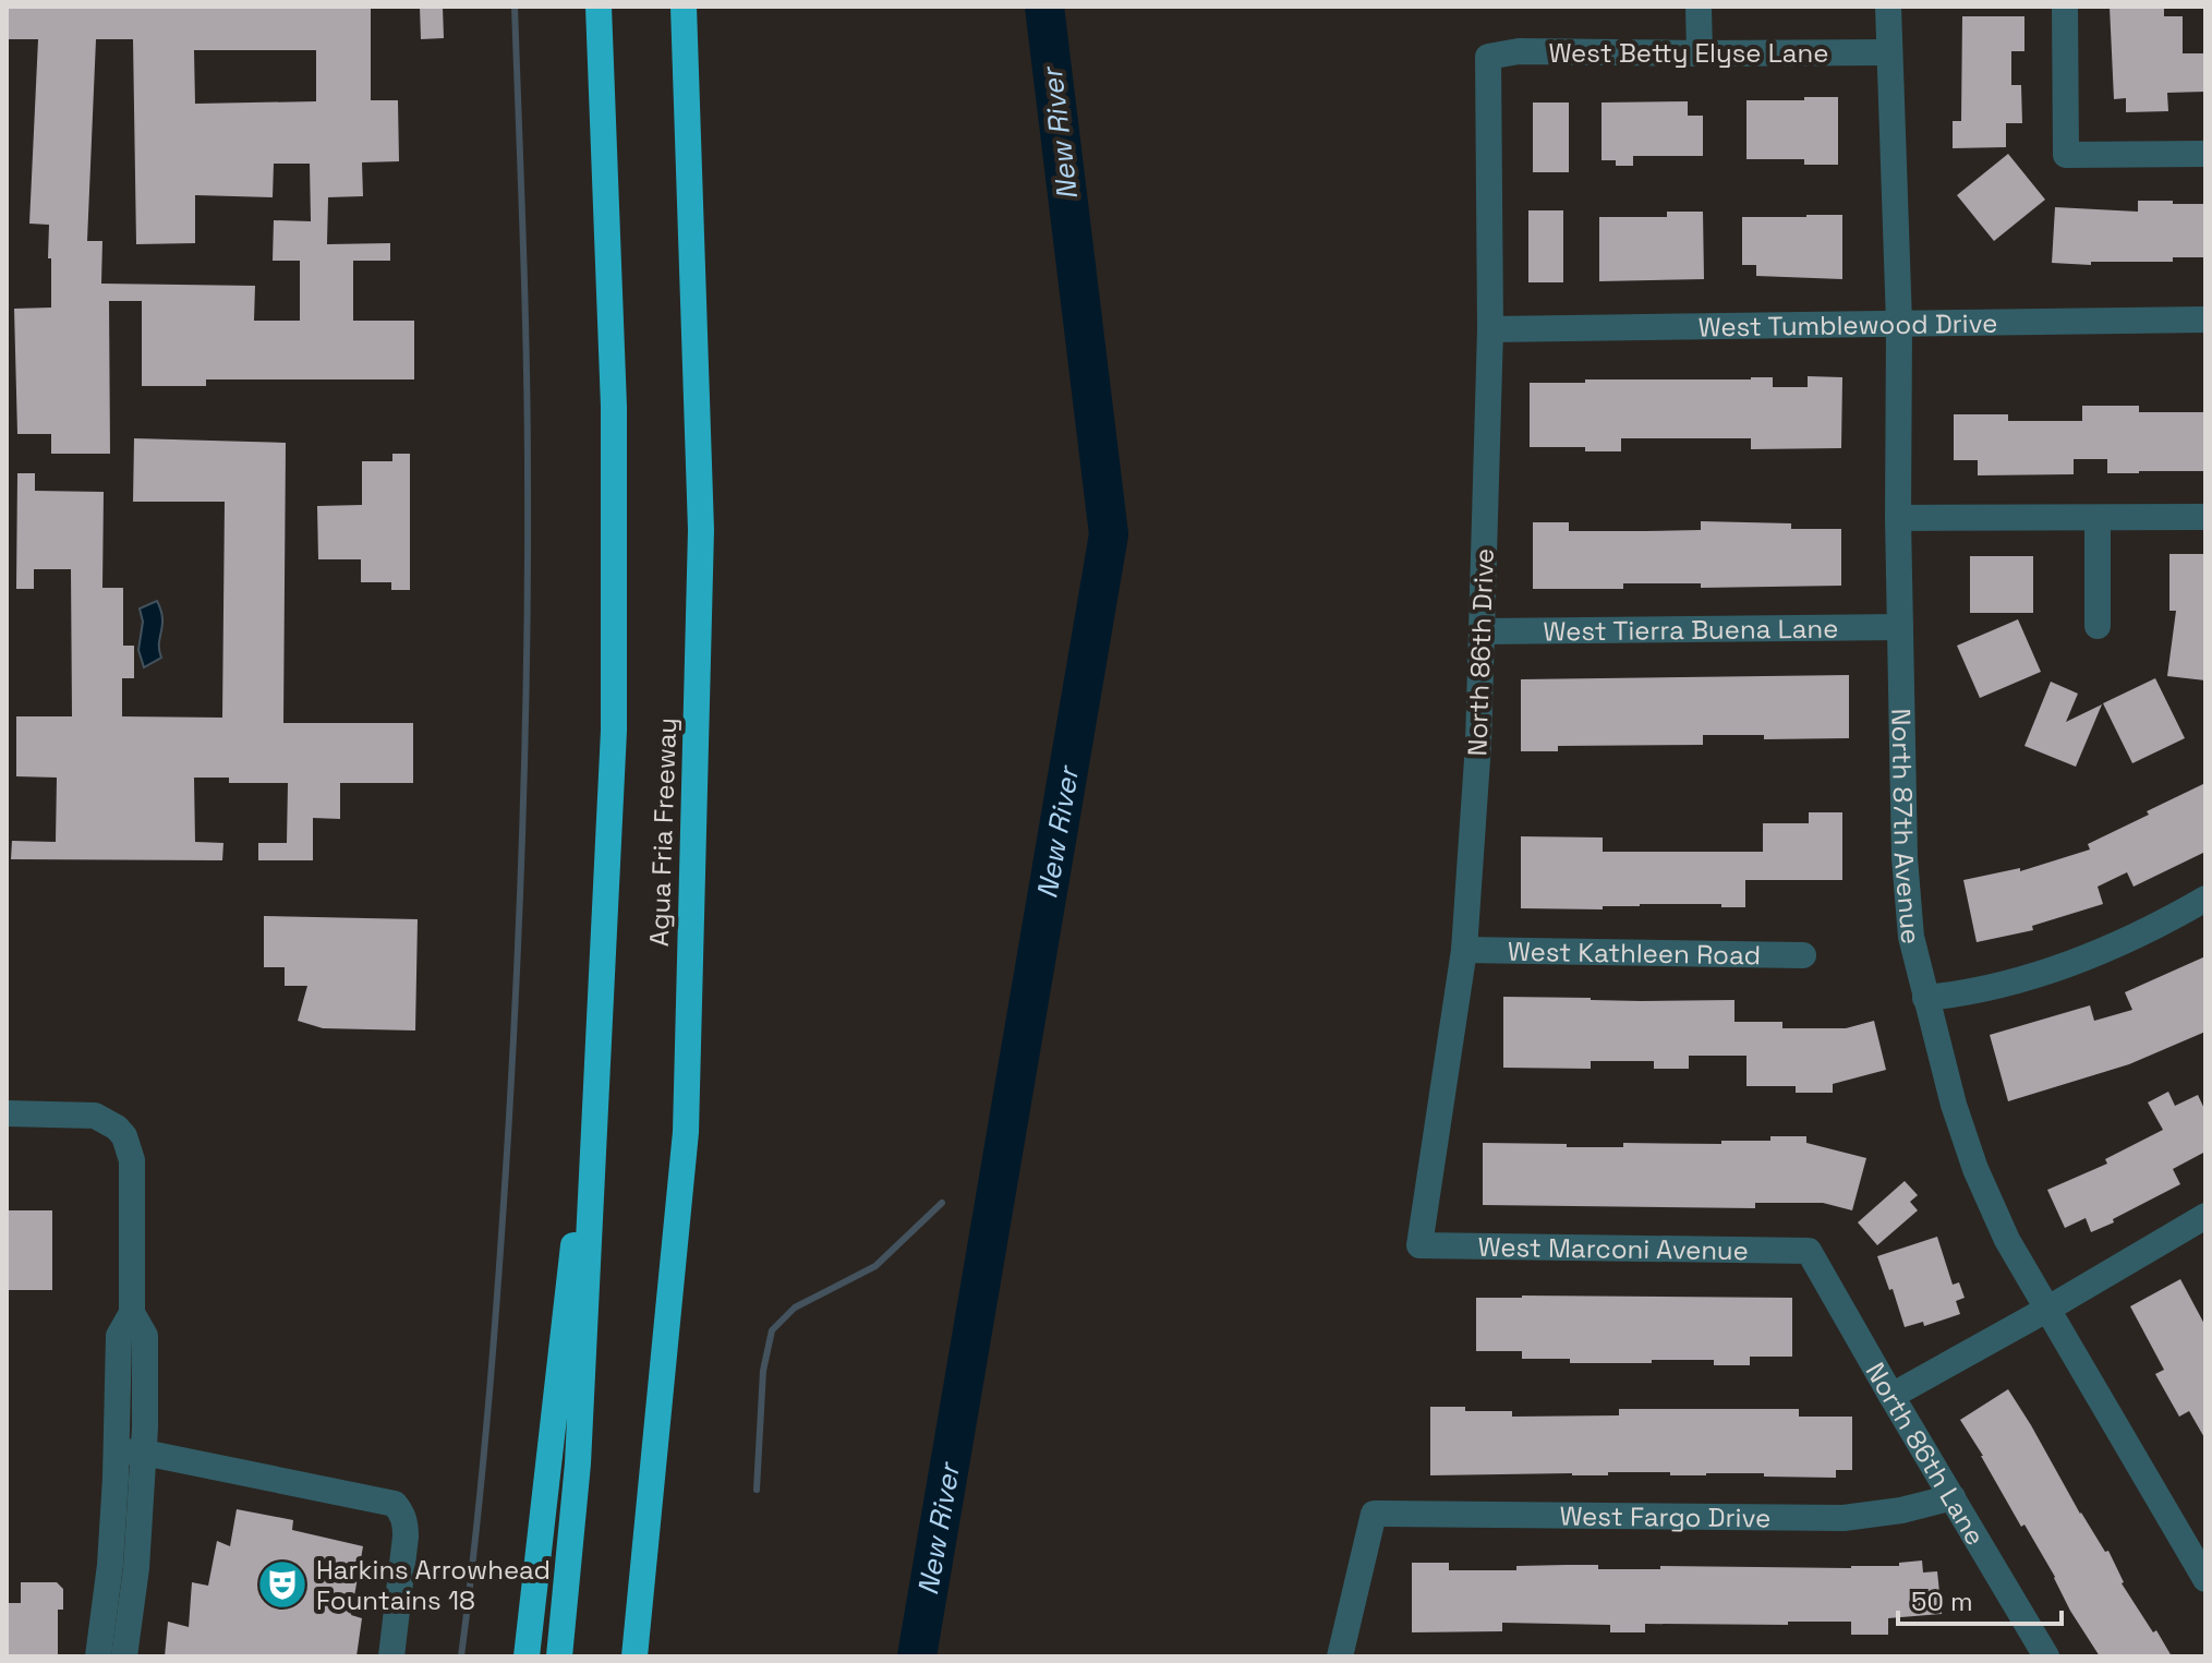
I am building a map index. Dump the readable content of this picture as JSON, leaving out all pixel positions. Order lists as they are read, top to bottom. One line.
{"streets":{"highway":["Agua Fria Freeway"],"street":["West Betty Elyse Lane","West Tumblewood Drive","West Tierra Buena Lane","North 86th Drive","North 87th Avenue","West Kathleen Road","West Marconi Avenue","North 86th Lane","West Fargo Drive"]},"crossings":[["West Betty Elyse Lane","North 86th Drive"],["West Betty Elyse Lane","North 87th Avenue"],["West Tumblewood Drive","North 86th Drive"],["West Tumblewood Drive","North 87th Avenue"],["West Tierra Buena Lane","North 86th Drive"],["West Tierra Buena Lane","North 87th Avenue"],["North 86th Drive","West Kathleen Road"],["North 86th Drive","West Marconi Avenue"],["West Marconi Avenue","North 86th Lane"],["North 86th Lane","West Fargo Drive"]],"water":["New River"],"places":{"theatre":["Harkins Arrowhead Fountains 18"]},"scale_bar":"50 m"}
